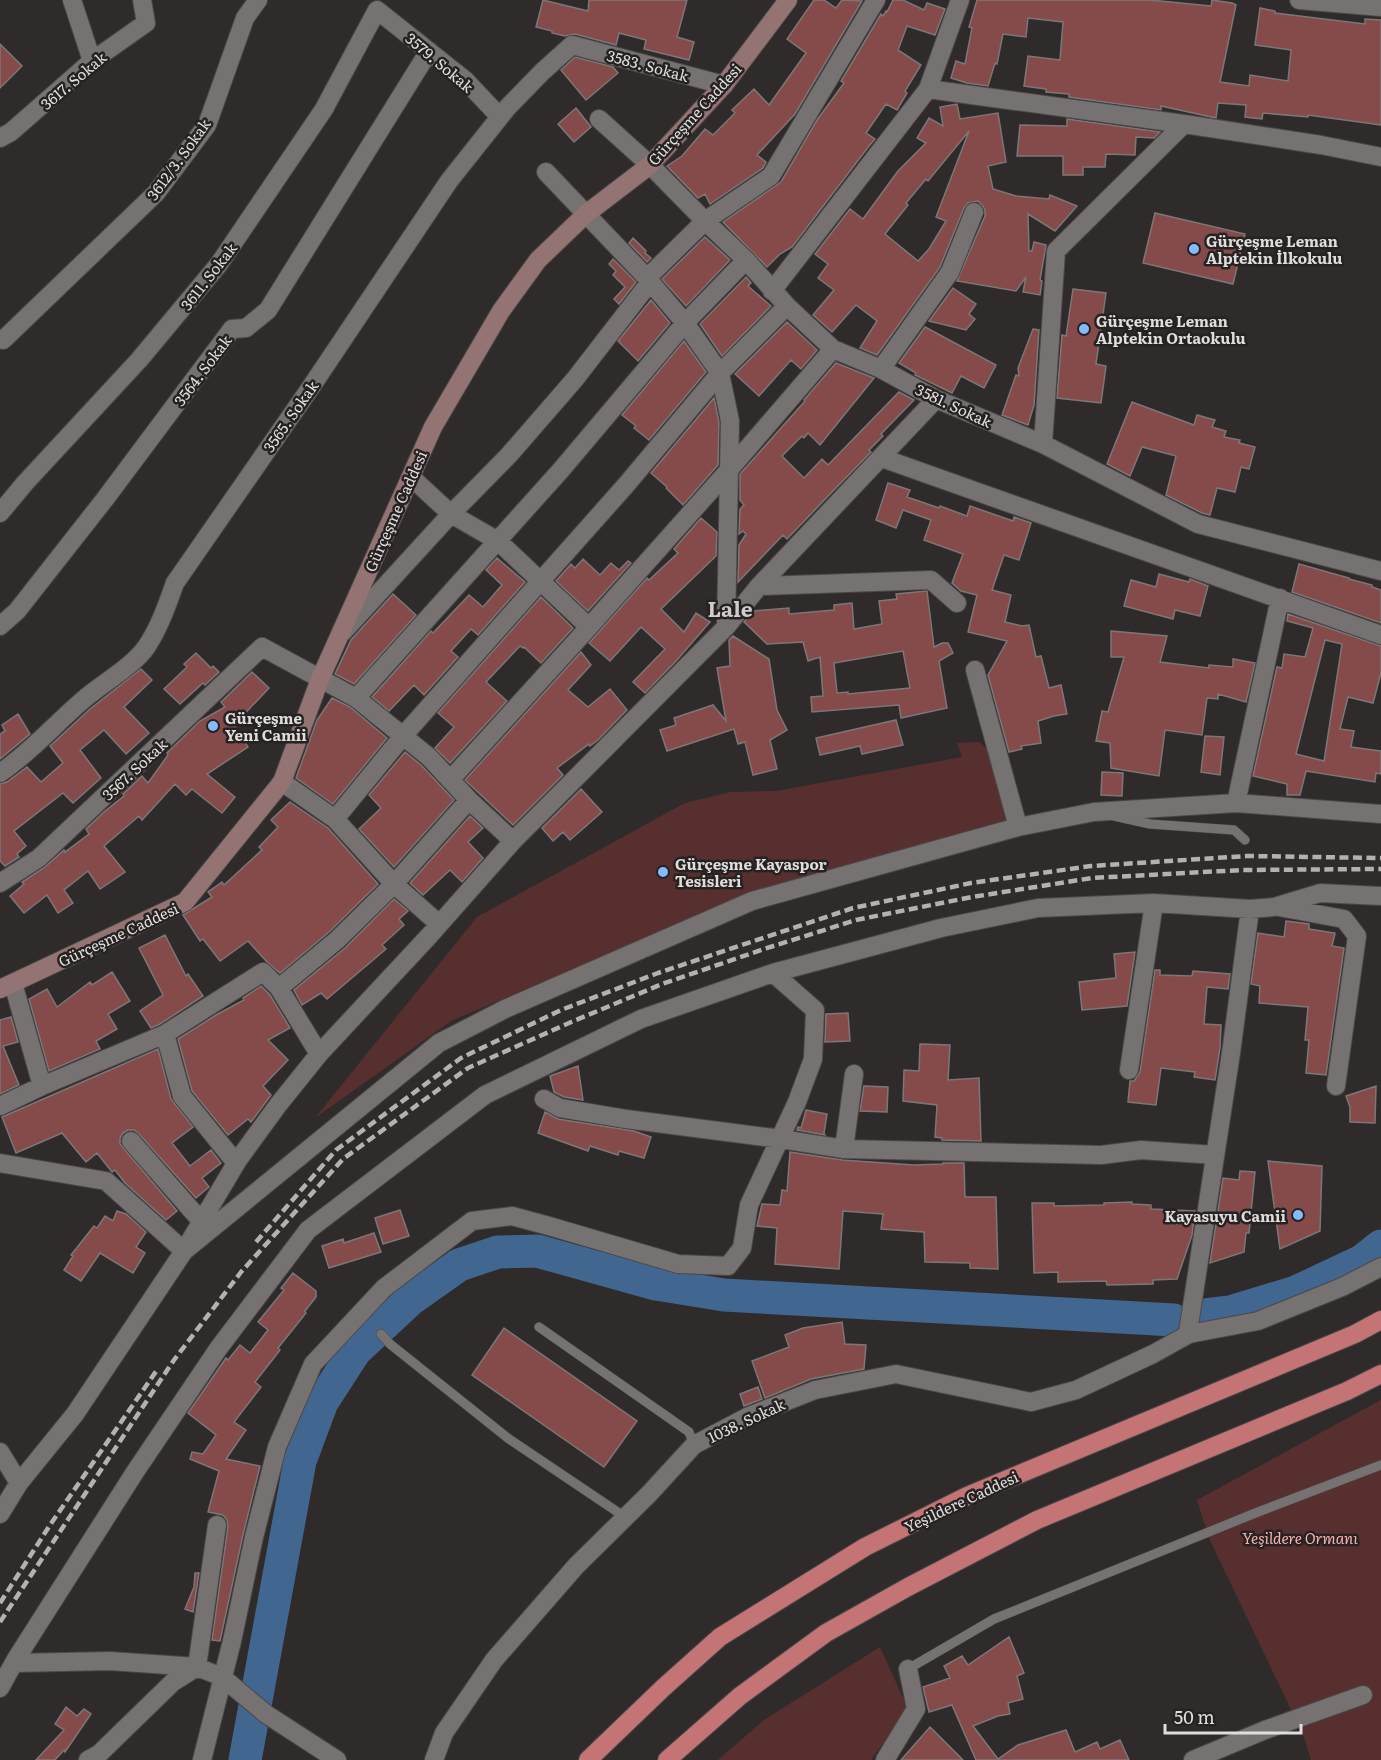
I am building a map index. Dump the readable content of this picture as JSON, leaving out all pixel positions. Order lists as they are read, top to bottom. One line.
{"streets":{"highway":["Yeşildere Caddesi"],"main road":["Gürçeşme Caddesi"],"street":["3579. Sokak","3583. Sokak","3617. Sokak","3612/3. Sokak","3611. Sokak","3564. Sokak","3581. Sokak","3565. Sokak","3567. Sokak","1038. Sokak"]},"crossings":[["3579. Sokak","3611. Sokak"],["3579. Sokak","3564. Sokak"],["3579. Sokak","3565. Sokak"],["3583. Sokak","Gürçeşme Caddesi"],["3583. Sokak","3565. Sokak"],["Gürçeşme Caddesi","3581. Sokak"],["Gürçeşme Caddesi","3567. Sokak"]],"districts":["Lale"],"parks":["Yeşildere Ormanı"],"places":["Gürçeşme Leman Alptekin İlkokulu","Gürçeşme Leman Alptekin Ortaokulu","Gürçeşme Yeni Camii","Gürçeşme Kayaspor Tesisleri","Kayasuyu Camii"],"scale_bar":"50 m"}
